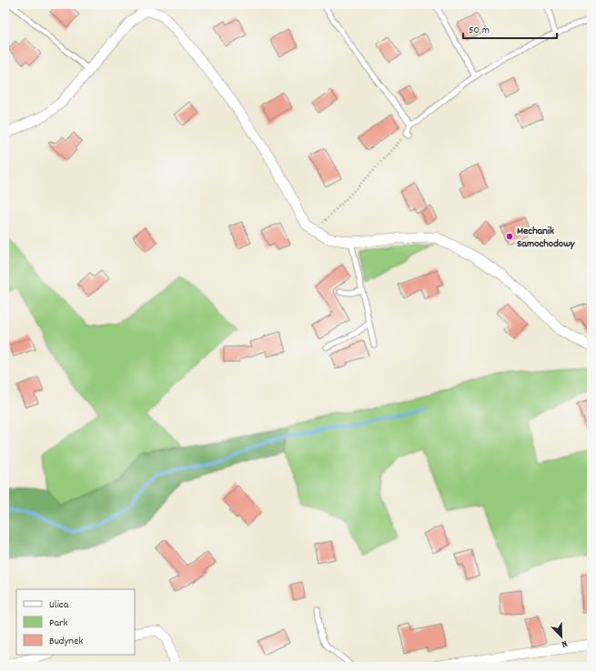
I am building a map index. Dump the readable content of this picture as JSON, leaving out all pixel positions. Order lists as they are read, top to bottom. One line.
{"places":["Mechanik Samochodowy"],"legend":["Ulica","Park","Budynek"],"scale_bar":"50 m","north":"bottom right"}
